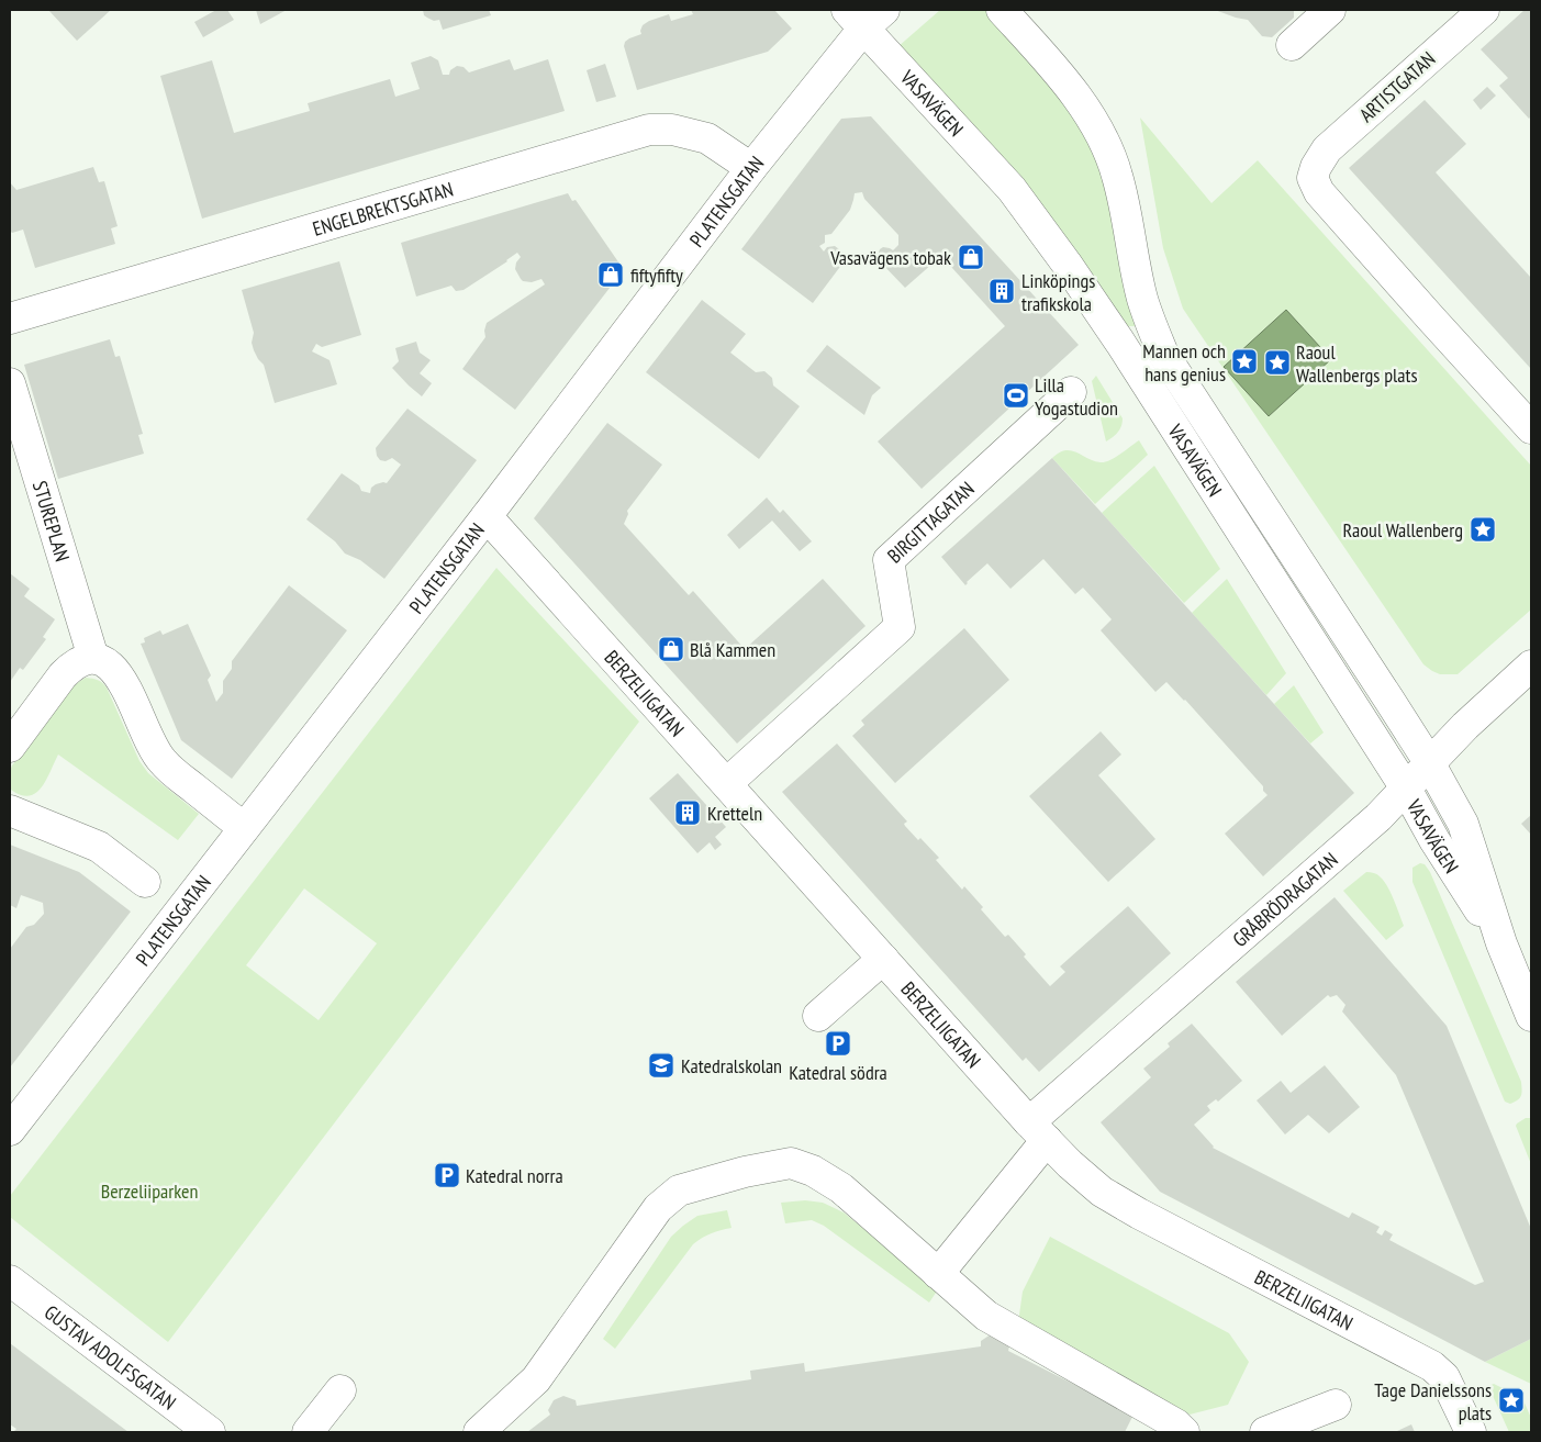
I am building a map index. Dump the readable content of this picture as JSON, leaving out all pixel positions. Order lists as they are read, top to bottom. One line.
{"streets":{"street":["ARTISTGATAN","VASAVÄGEN","PLATENSGATAN","ENGELBREKTSGATAN","STUREPLAN","BIRGITTAGATAN","BERZELIIGATAN","GRÅBRÖDRAGATAN","GUSTAV ADOLFSGATAN"]},"crossings":[["VASAVÄGEN","PLATENSGATAN"],["VASAVÄGEN","GRÅBRÖDRAGATAN"],["PLATENSGATAN","ENGELBREKTSGATAN"],["PLATENSGATAN","BERZELIIGATAN"],["BIRGITTAGATAN","BERZELIIGATAN"],["BERZELIIGATAN","GRÅBRÖDRAGATAN"]],"parks":["Berzeliiparken"],"places":{"shop":["Vasavägens tobak","fiftyfifty","Blå Kammen"],"building":["Linköpings trafikskola","Kretteln"],"place":["Mannen och hans genius","Raoul Wallenbergs plats","Raoul Wallenberg","Tage Danielssons plats"],"sports":["Lilla Yogastudion"],"parking":["Katedral södra","Katedral norra"],"school or university":["Katedralskolan"]}}
